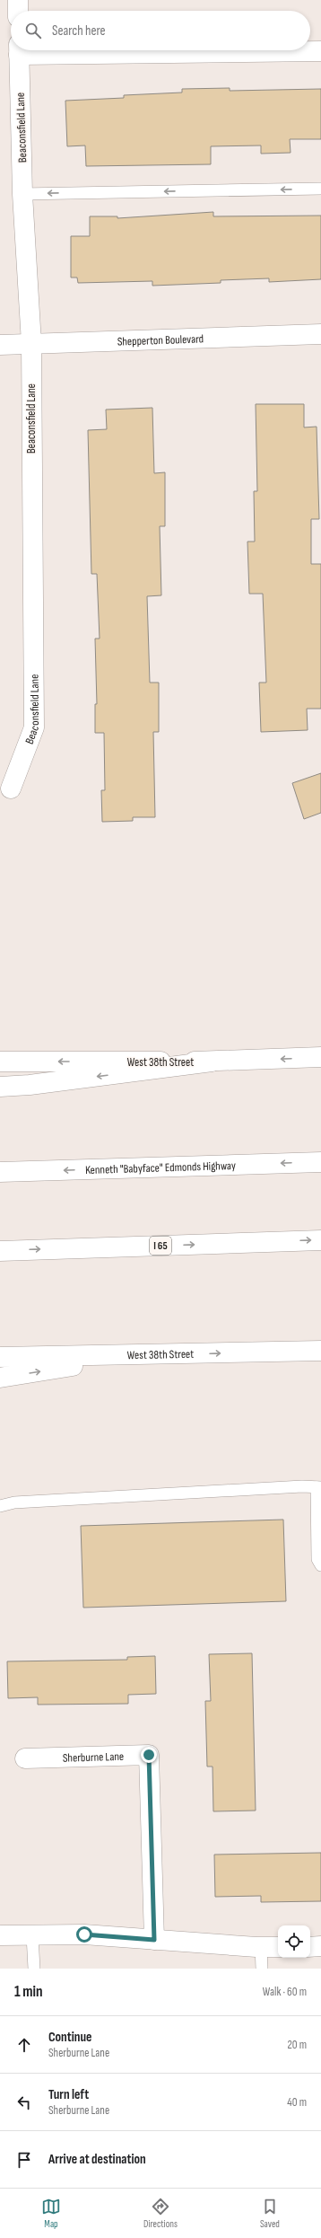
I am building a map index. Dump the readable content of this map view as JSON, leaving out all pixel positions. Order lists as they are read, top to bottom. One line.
{"streets":{"main road":["Beaconsfield Lane","Shepperton Boulevard","West 38th Street","Kenneth \"Babyface\" Edmonds Highway","I 65","Sherburne Lane"]},"crossings":[["Beaconsfield Lane","Shepperton Boulevard"]],"page":{"search":"Search here","heading":["1 min","Walk · 60 m"],"list":[["Continue","Sherburne Lane","20 m"],["Turn left","Sherburne Lane","40 m"],"Arrive at destination"],"nav":["Map","Directions","Saved"]}}
